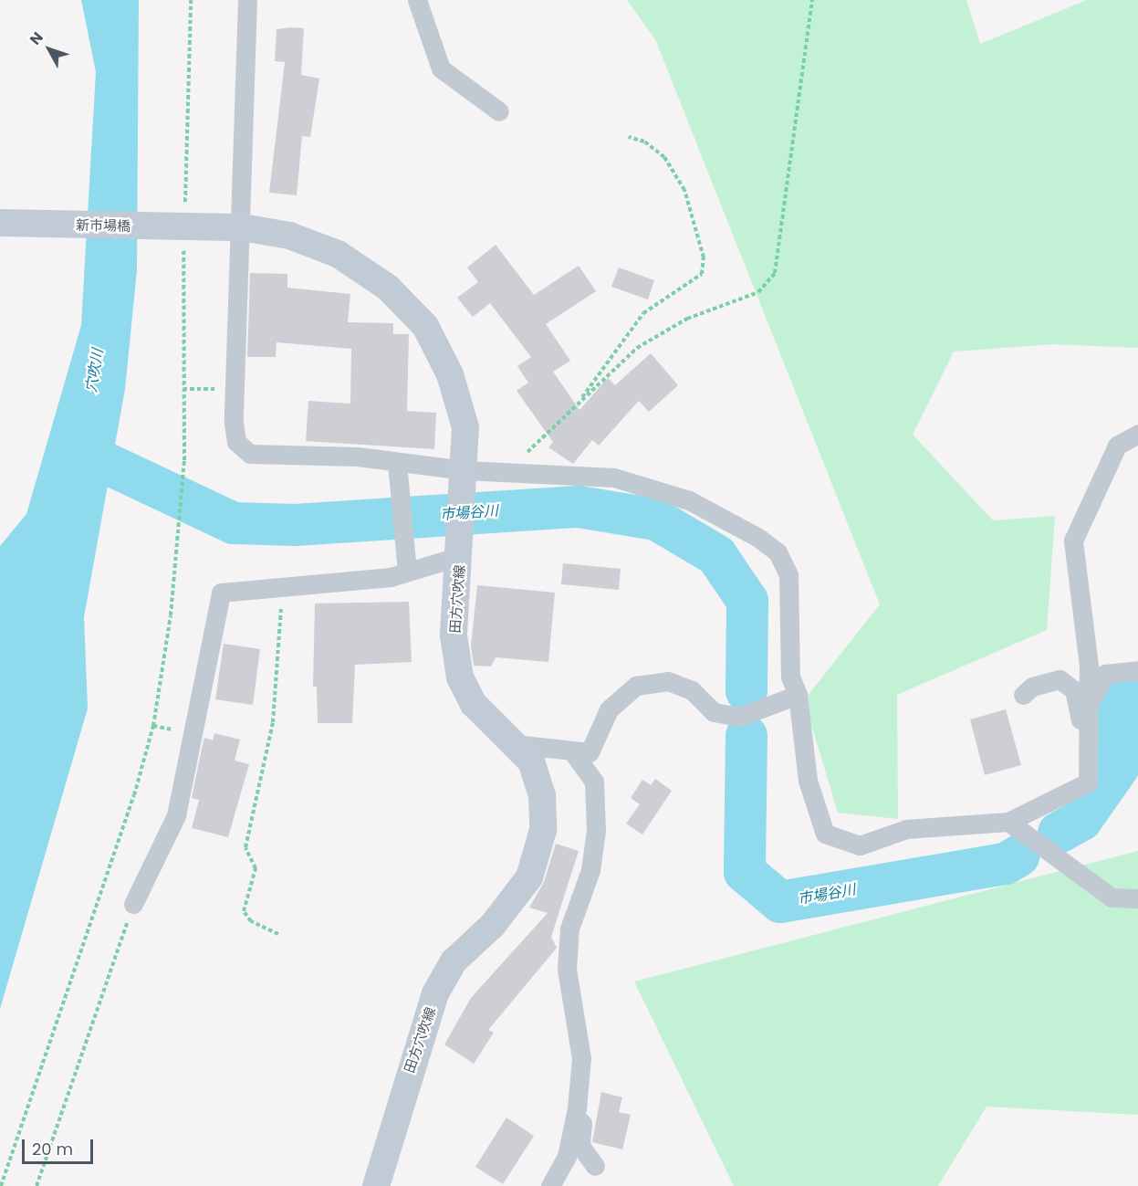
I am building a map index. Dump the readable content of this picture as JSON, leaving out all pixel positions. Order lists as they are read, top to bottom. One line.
{"streets":{"main road":["新市場橋","田方穴吹線"]},"crossings":[["新市場橋","田方穴吹線"]],"water":["穴吹川","市場谷川"],"scale_bar":"20 m","north":"top left"}
